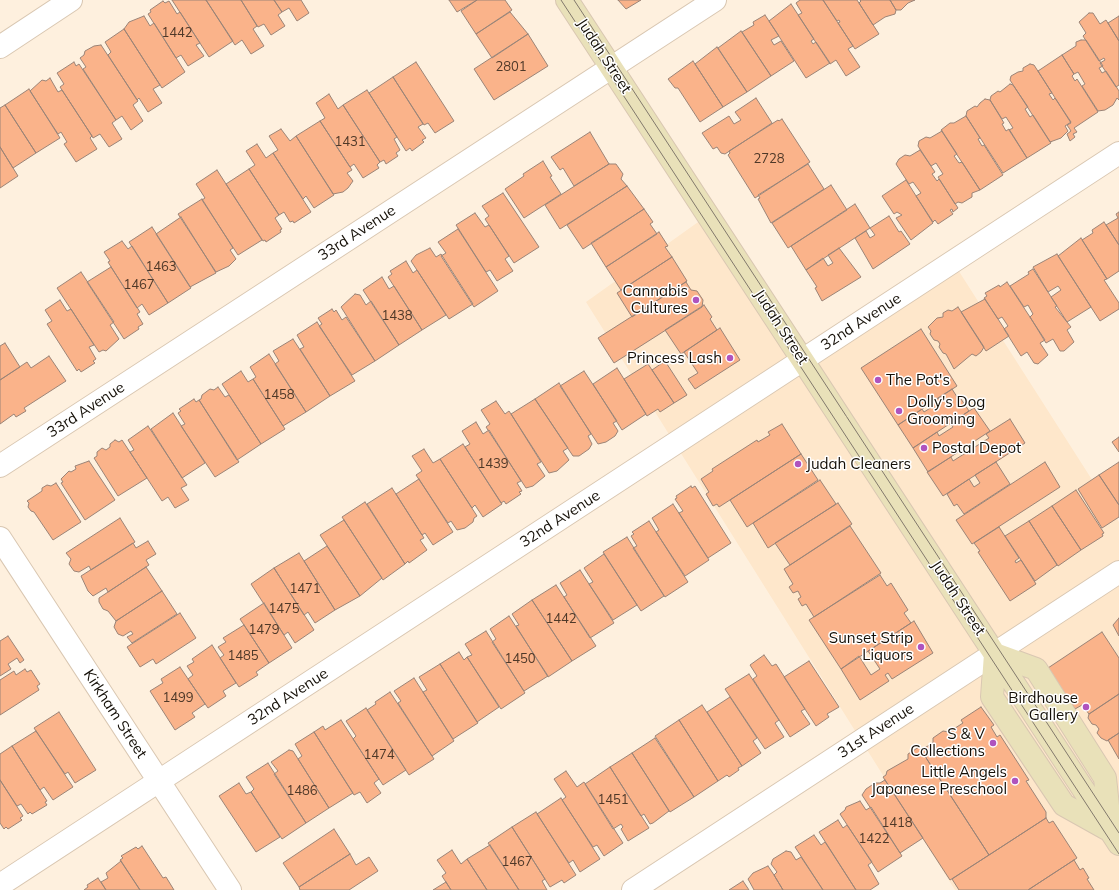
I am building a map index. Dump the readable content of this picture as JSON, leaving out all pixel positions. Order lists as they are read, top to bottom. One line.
{"streets":{"street":["Judah Street","33rd Avenue","32nd Avenue","Kirkham Street","31st Avenue"]},"crossings":[["Judah Street","33rd Avenue"],["Judah Street","32nd Avenue"],["Judah Street","31st Avenue"],["32nd Avenue","Kirkham Street"]],"places":["Cannabis Cultures","Princess Lash","The Pot's","Dolly's Dog Grooming","Postal Depot","Judah Cleaners","Sunset Strip Liquors","Birdhouse Gallery","S & V Collections","Little Angels Japanese Preschool"],"house_numbers":["1442","2801","1431","2728","1463","1467","1438","1458","1439","1471","1475","1442","1479","1485","1450","1499","1474","1486","1451","1418","1422","1467"]}
